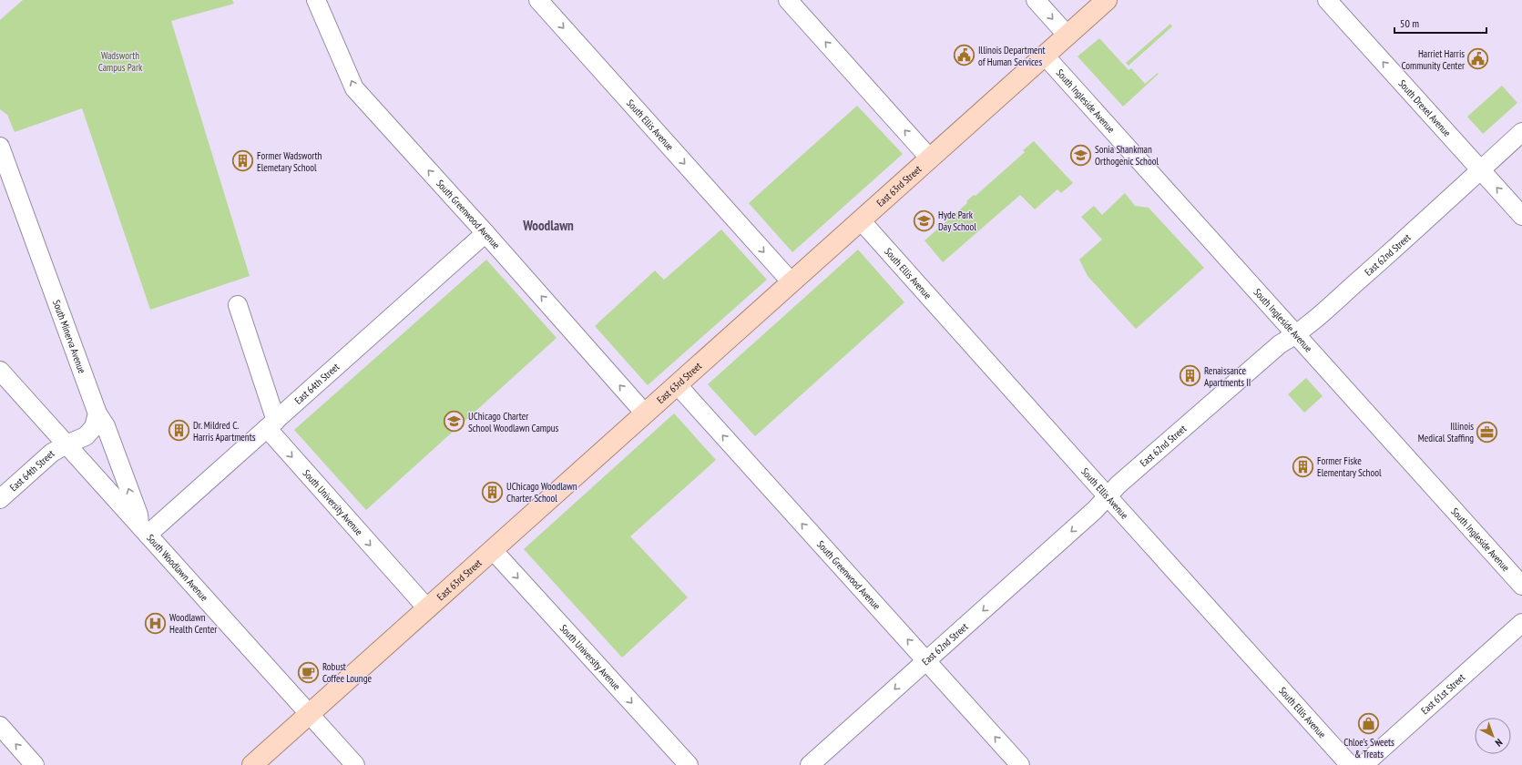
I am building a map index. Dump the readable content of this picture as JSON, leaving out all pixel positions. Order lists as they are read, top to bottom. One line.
{"streets":{"main road":["East 63rd Street"],"street":["South Ingleside Avenue","South Drexel Avenue","South Ellis Avenue","South Greenwood Avenue","East 62nd Street","South Minerva Avenue","East 64th Street","South University Avenue","South Woodlawn Avenue","East 61st Street"]},"crossings":[["South Ingleside Avenue","East 63rd Street"],["South Ingleside Avenue","East 62nd Street"],["South Drexel Avenue","East 62nd Street"],["South Ellis Avenue","East 63rd Street"],["South Ellis Avenue","East 62nd Street"],["East 63rd Street","South Greenwood Avenue"],["East 63rd Street","South University Avenue"],["East 63rd Street","South Woodlawn Avenue"],["South Greenwood Avenue","East 62nd Street"],["South Greenwood Avenue","East 64th Street"],["South Minerva Avenue","East 64th Street"],["South Minerva Avenue","South Woodlawn Avenue"],["East 64th Street","South University Avenue"],["East 64th Street","South Woodlawn Avenue"]],"one_way":["South Drexel Avenue","South Greenwood Avenue","East 62nd Street","South University Avenue"],"districts":["Woodlawn"],"parks":["Wadsworth Campus Park"],"places":{"public building":["Illinois Department of Human Services","Harriet Harris Community Center"],"school or university":["Sonia Shankman Orthogenic School","Hyde Park Day School","UChicago Charter School Woodlawn Campus"],"building":["Former Wadsworth Elemetary School","Renaissance Apartments II","Dr. Mildred C. Harris Apartments","Former Fiske Elementary School","UChicago Woodlawn Charter School"],"office":["Illinois Medical Staffing"],"hospital":["Woodlawn Health Center"],"cafe":["Robust Coffee Lounge"],"shop":["Chloe’s Sweets & Treats"]},"scale_bar":"50 m","north":"bottom right"}
